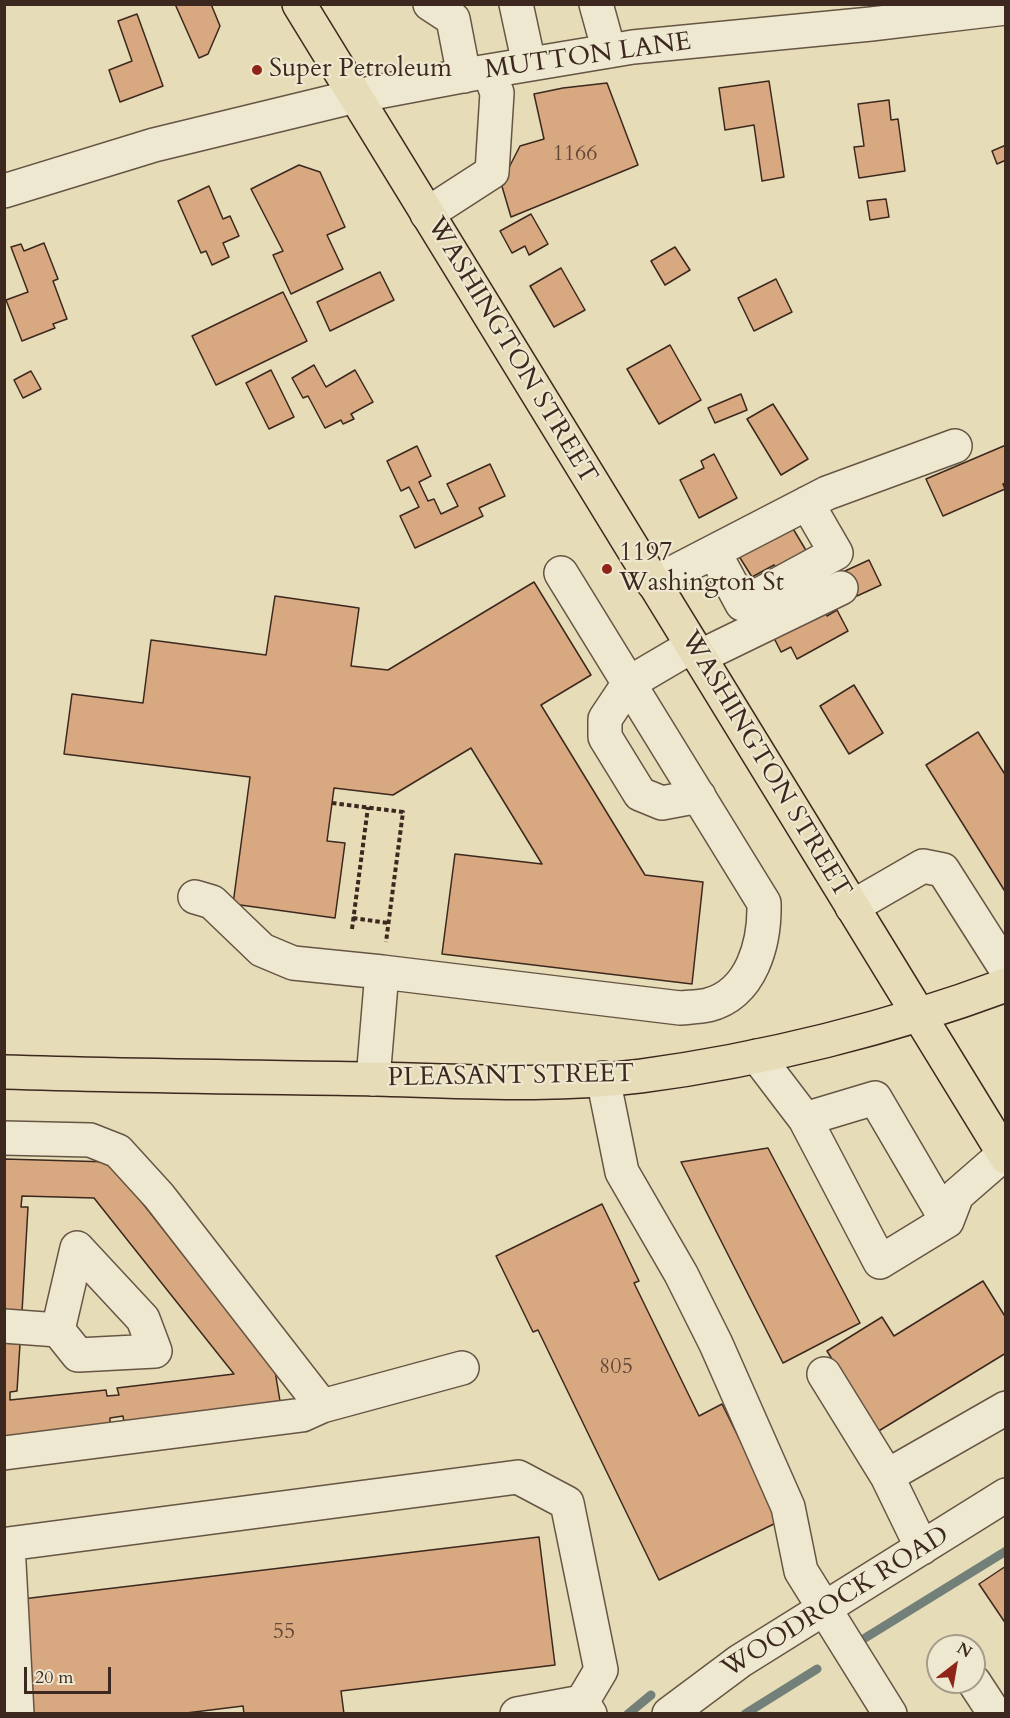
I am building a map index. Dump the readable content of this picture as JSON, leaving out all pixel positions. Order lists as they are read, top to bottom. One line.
{"streets":{"main road":["WASHINGTON STREET","PLEASANT STREET"],"street":["MUTTON LANE","WOODROCK ROAD"]},"crossings":[["MUTTON LANE","WASHINGTON STREET"],["WASHINGTON STREET","PLEASANT STREET"]],"places":["Super Petroleum","1197 Washington St"],"house_numbers":["1166","805","55"],"scale_bar":"20 m","north":"top right"}
